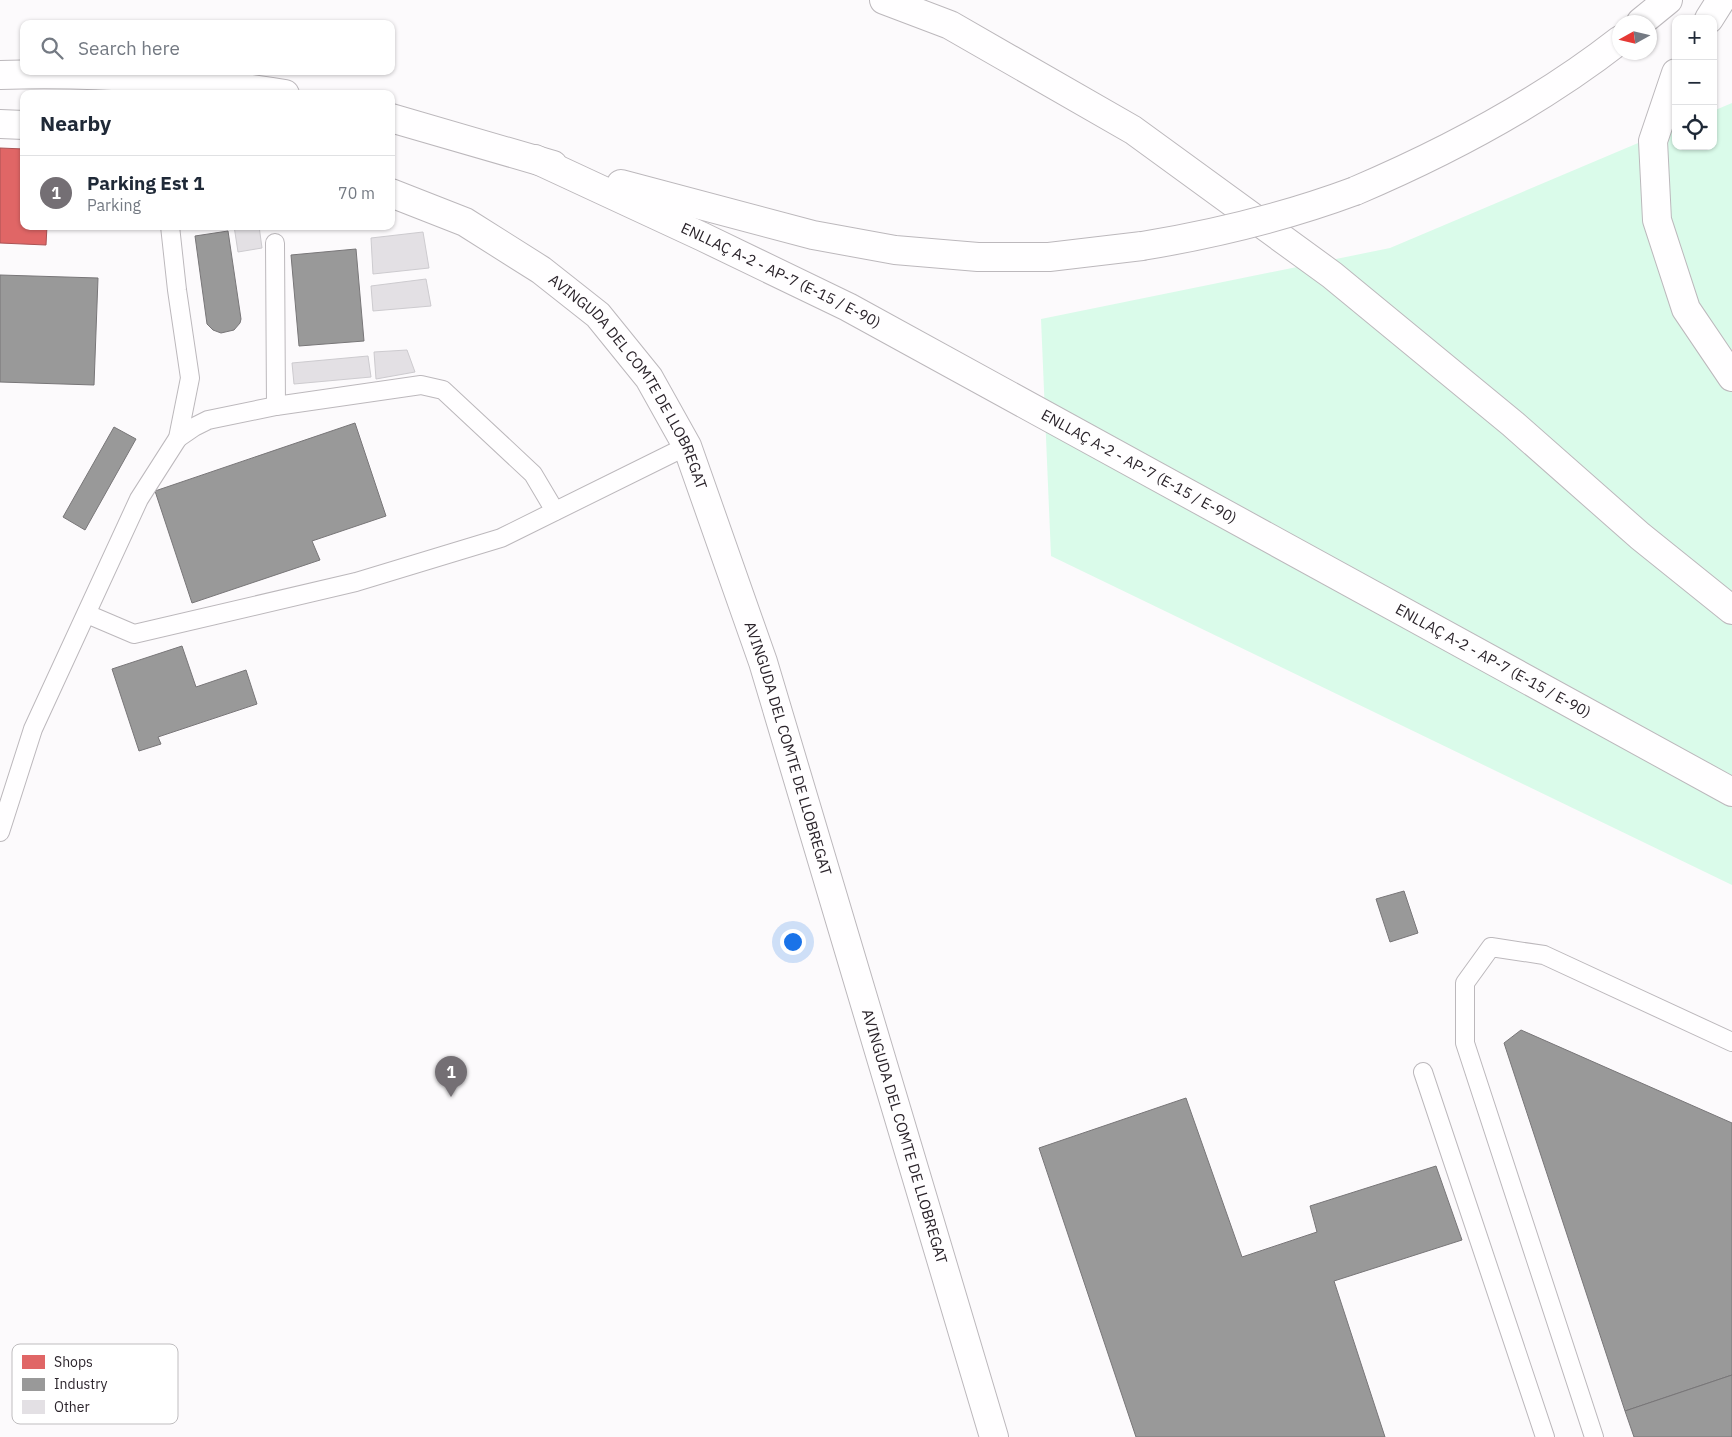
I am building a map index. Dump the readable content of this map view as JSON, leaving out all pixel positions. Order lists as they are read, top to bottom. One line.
{"streets":{"main road":["ENLLAÇ A-2 - AP-7 (E-15 / E-90)","AVINGUDA DEL COMTE DE LLOBREGAT"]},"legend":["Shops","Industry","Other"],"north":"left","page":{"map_buttons":["+","−"],"search":"Search here","heading":"Nearby","list":[{"mark":"1","name":"Parking Est 1","note":"Parking","value":"70 m"}],"pins":"1"}}
